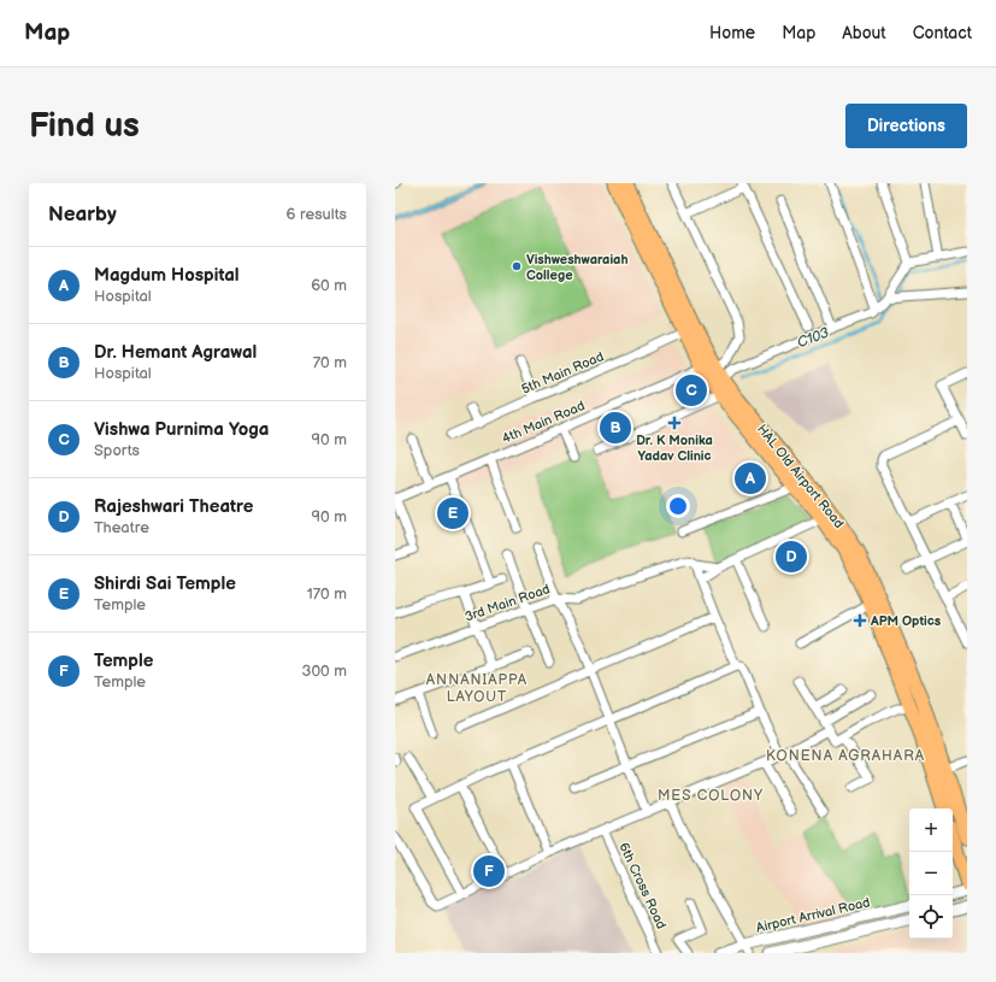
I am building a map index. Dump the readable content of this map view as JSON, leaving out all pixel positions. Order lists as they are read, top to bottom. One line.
{"streets":{"main road":["HAL Old Airport Road"],"street":["5th Main Road","4th Main Road","3rd Main Road","6th Cross Road","Airport Arrival Road"]},"crossings":[["5th Main Road","HAL Old Airport Road"],["4th Main Road","HAL Old Airport Road"]],"districts":["ANNANIAPPA LAYOUT","KONENA AGRAHARA","MES COLONY"],"water":["C103"],"places":{"other":["Vishweshwaraiah College"],"health":["Dr. K Monika Yadav Clinic","APM Optics"]},"page":{"header":"Map","nav":["Home","Map","About","Contact"],"buttons":"Directions","title":"Find us","heading":["Nearby","6 results"],"list":[{"mark":"A","name":"Magdum Hospital","note":"Hospital","value":"60 m"},{"mark":"B","name":"Dr. Hemant Agrawal","note":"Hospital","value":"70 m"},{"mark":"C","name":"Vishwa Purnima Yoga","note":"Sports","value":"90 m"},{"mark":"D","name":"Rajeshwari Theatre","note":"Theatre","value":"90 m"},{"mark":"E","name":"Shirdi Sai Temple","note":"Temple","value":"170 m"},{"mark":"F","name":"Temple","note":"Temple","value":"300 m"}],"pins":["C","B","A","E","D","F"],"map_buttons":["+","−"]}}
